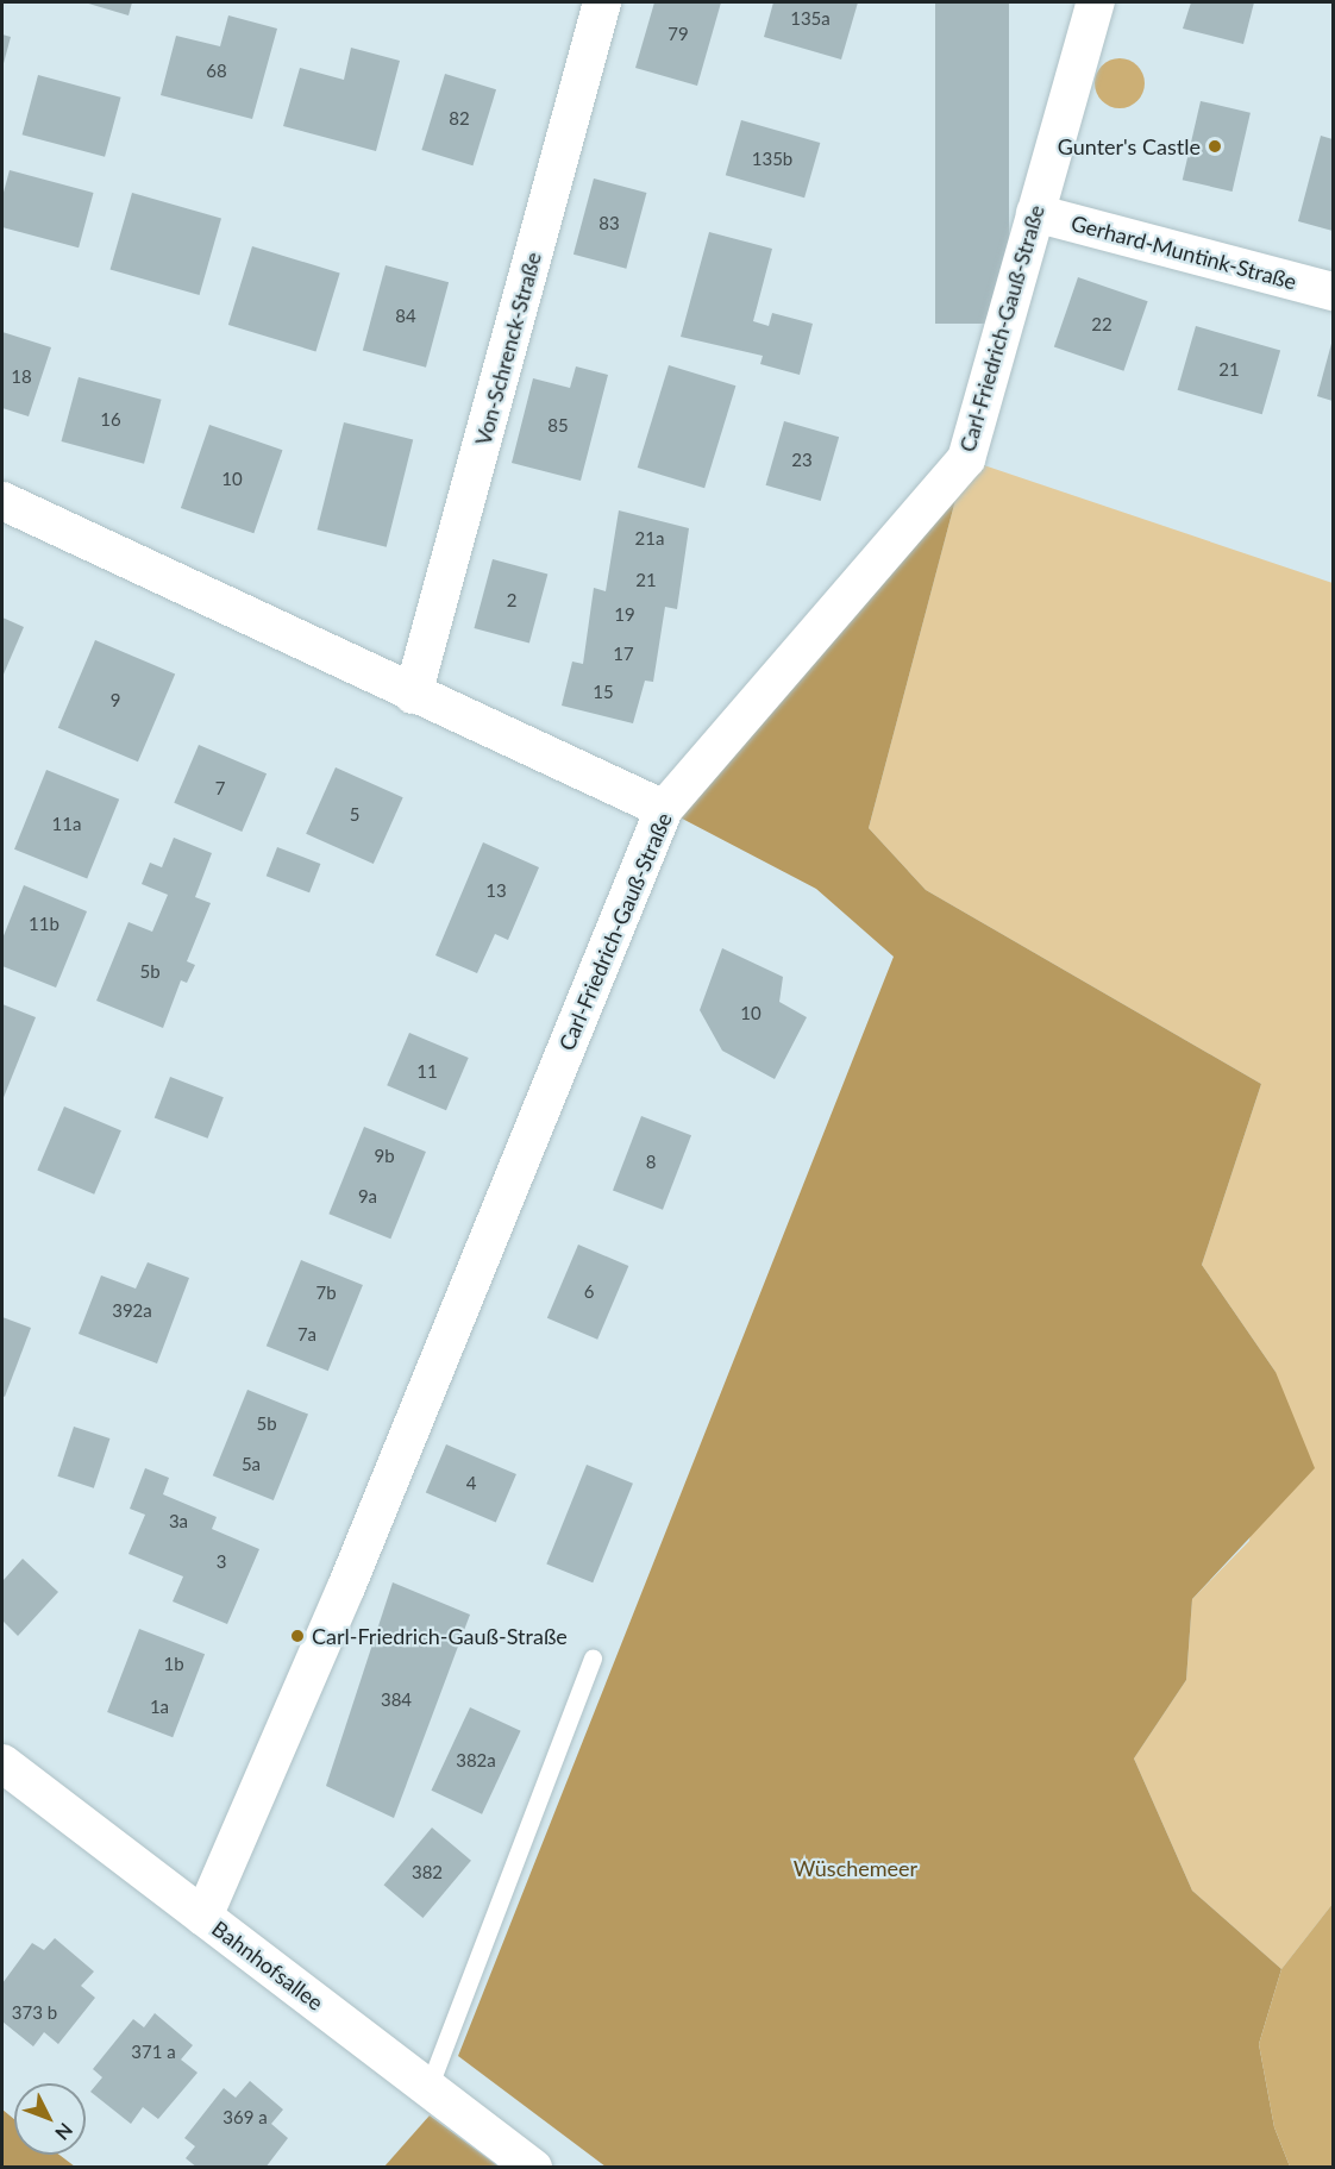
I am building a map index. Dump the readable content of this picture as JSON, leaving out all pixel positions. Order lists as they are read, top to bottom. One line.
{"streets":{"street":["Gerhard-Muntink-Straße","Carl-Friedrich-Gauß-Straße","Von-Schrenck-Straße","Bahnhofsallee"]},"crossings":[["Gerhard-Muntink-Straße","Carl-Friedrich-Gauß-Straße"],["Carl-Friedrich-Gauß-Straße","Bahnhofsallee"]],"parks":["Wüschemeer"],"places":["Gunter's Castle","Carl-Friedrich-Gauß-Straße"],"house_numbers":["135a","79","68","82","135b","83","84","22","21","18","16","85","23","10","21a","21","2","19","17","15","9","7","5","11a","13","11b","5b","10","11","9b","8","9a","6","7b","392a","7a","5b","5a","4","3a","3","1b","384","1a","382a","382","373 b","371 a","369 a"],"north":"bottom right"}
